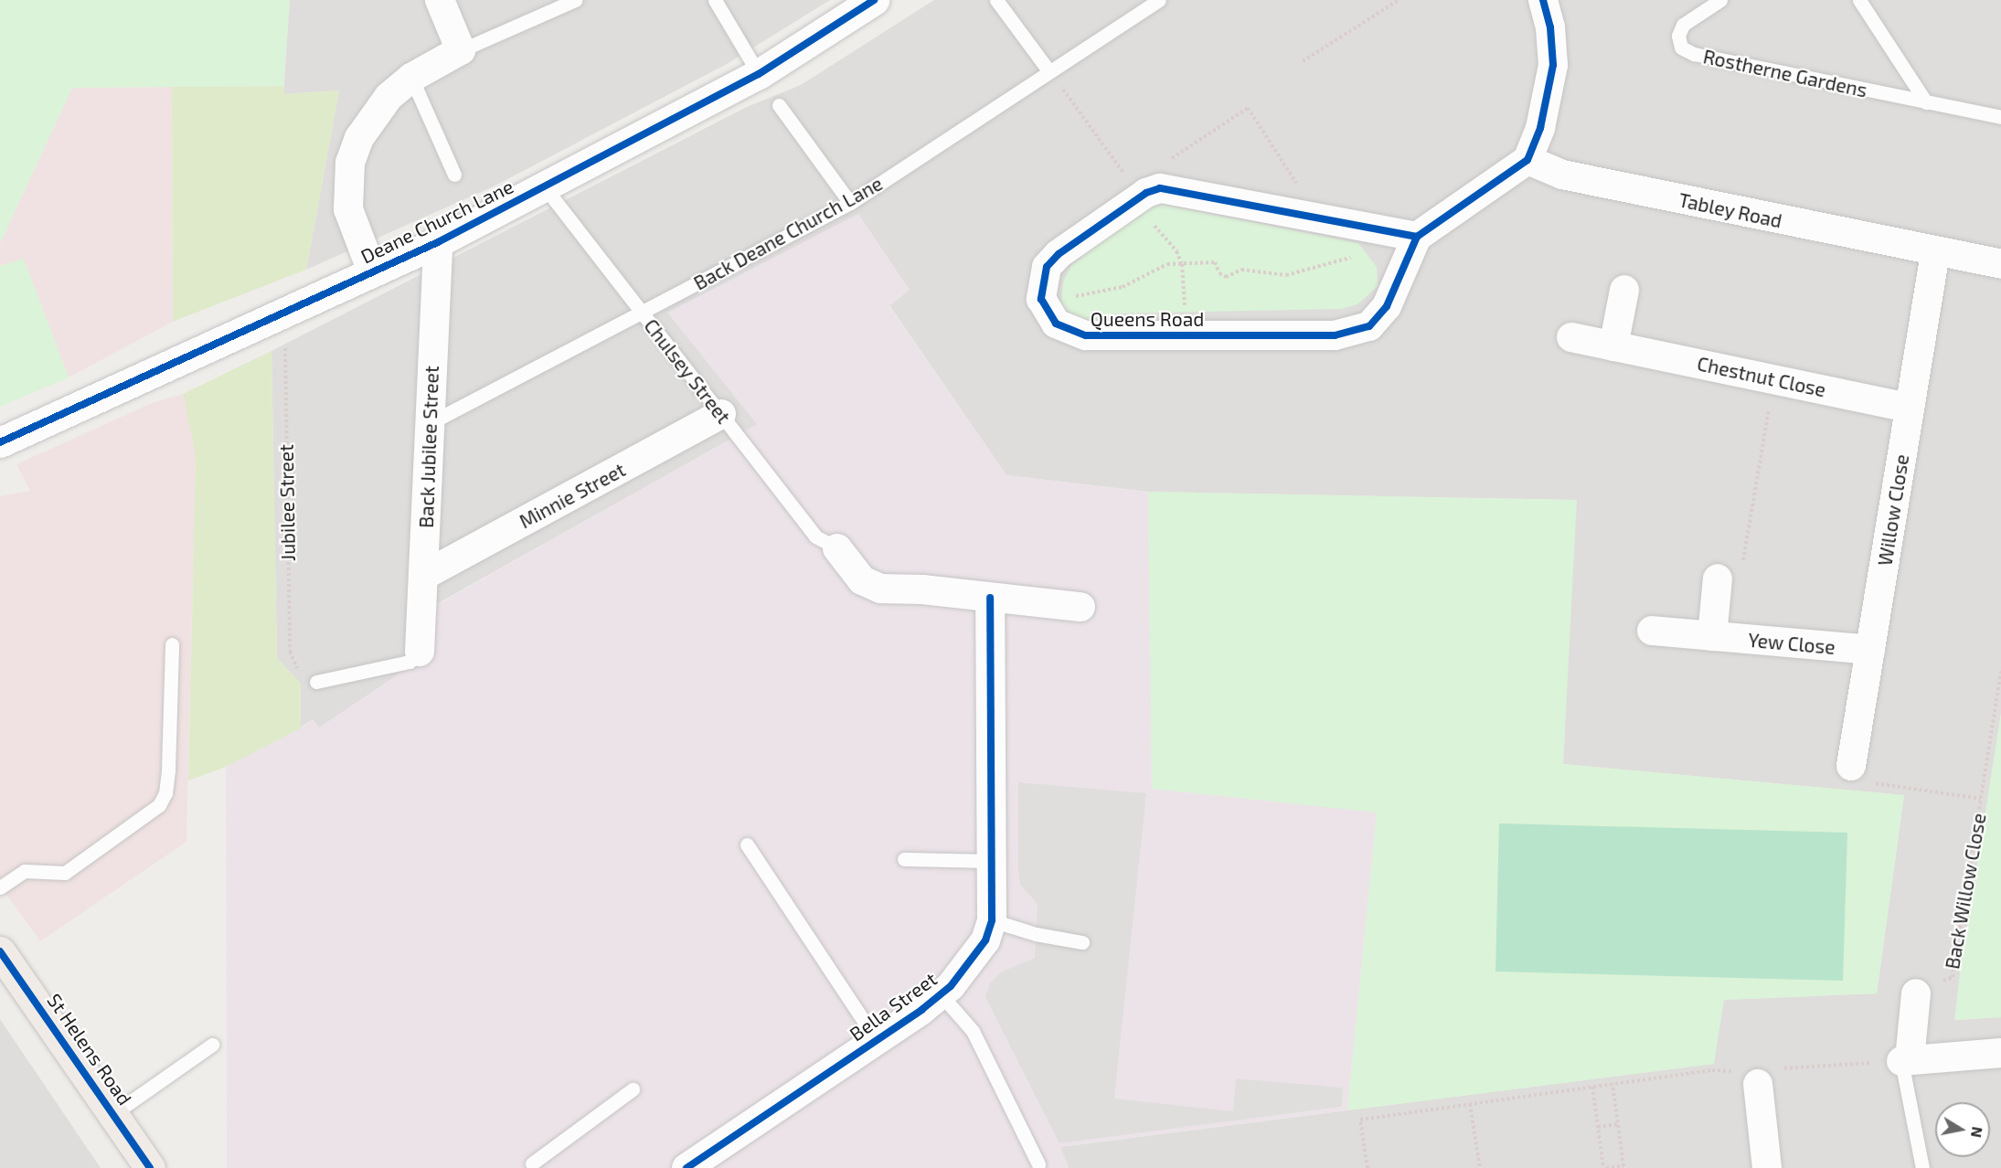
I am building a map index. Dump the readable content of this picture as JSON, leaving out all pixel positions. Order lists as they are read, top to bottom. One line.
{"streets":{"main road":["St Helens Road"],"street":["Tabley Road","Deane Church Lane","Queens Road","Chestnut Close","Back Jubilee Street","Minnie Street","Willow Close","Yew Close","Bella Street"],"lane":["Rostherne Gardens","Back Deane Church Lane","Chulsey Street"],"path":["Jubilee Street","Back Willow Close"]},"crossings":[["Tabley Road","Willow Close"],["Deane Church Lane","Chulsey Street"],["Deane Church Lane","Back Jubilee Street"],["Deane Church Lane","Jubilee Street"],["Back Deane Church Lane","Chulsey Street"],["Back Deane Church Lane","Back Jubilee Street"],["Chulsey Street","Minnie Street"],["Chestnut Close","Willow Close"],["Back Jubilee Street","Minnie Street"],["Willow Close","Yew Close"],["Willow Close","Back Willow Close"]],"north":"right"}
